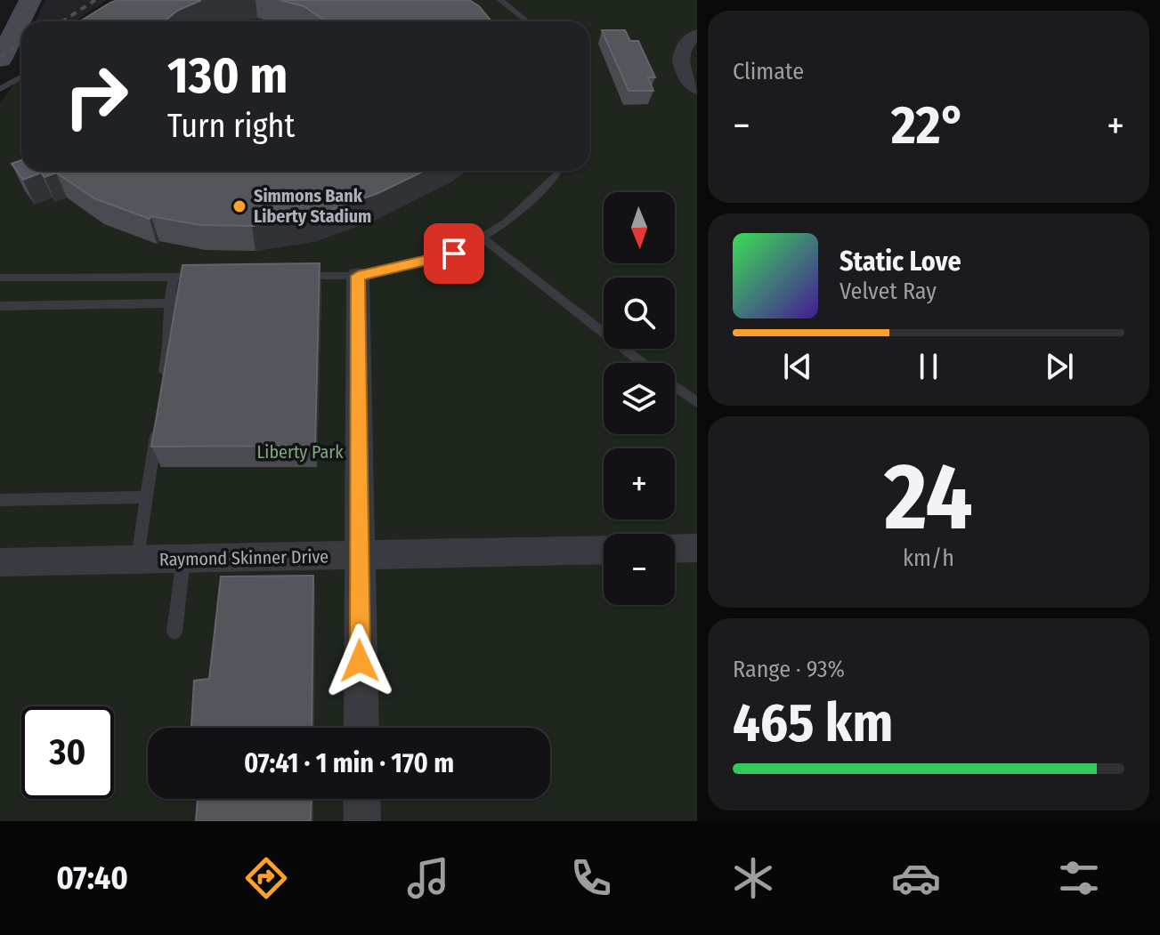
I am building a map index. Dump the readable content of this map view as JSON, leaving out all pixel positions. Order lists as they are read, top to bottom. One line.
{"streets":{"street":["Raymond Skinner Drive"]},"parks":["Liberty Park"],"places":["Simmons Bank Liberty Stadium"],"north":"bottom","page":{"tile":["Climate",["24","km/h"],["Range · 93%","465 km"]],"turn":["130 m","Turn right"],"heat":["−","22°","+"],"map_buttons":["+","−"],"song":["Static Love","Velvet Ray"],"limit":"30","trip":"07:41 · 1 min · 170 m","tabs":"07:40"}}
